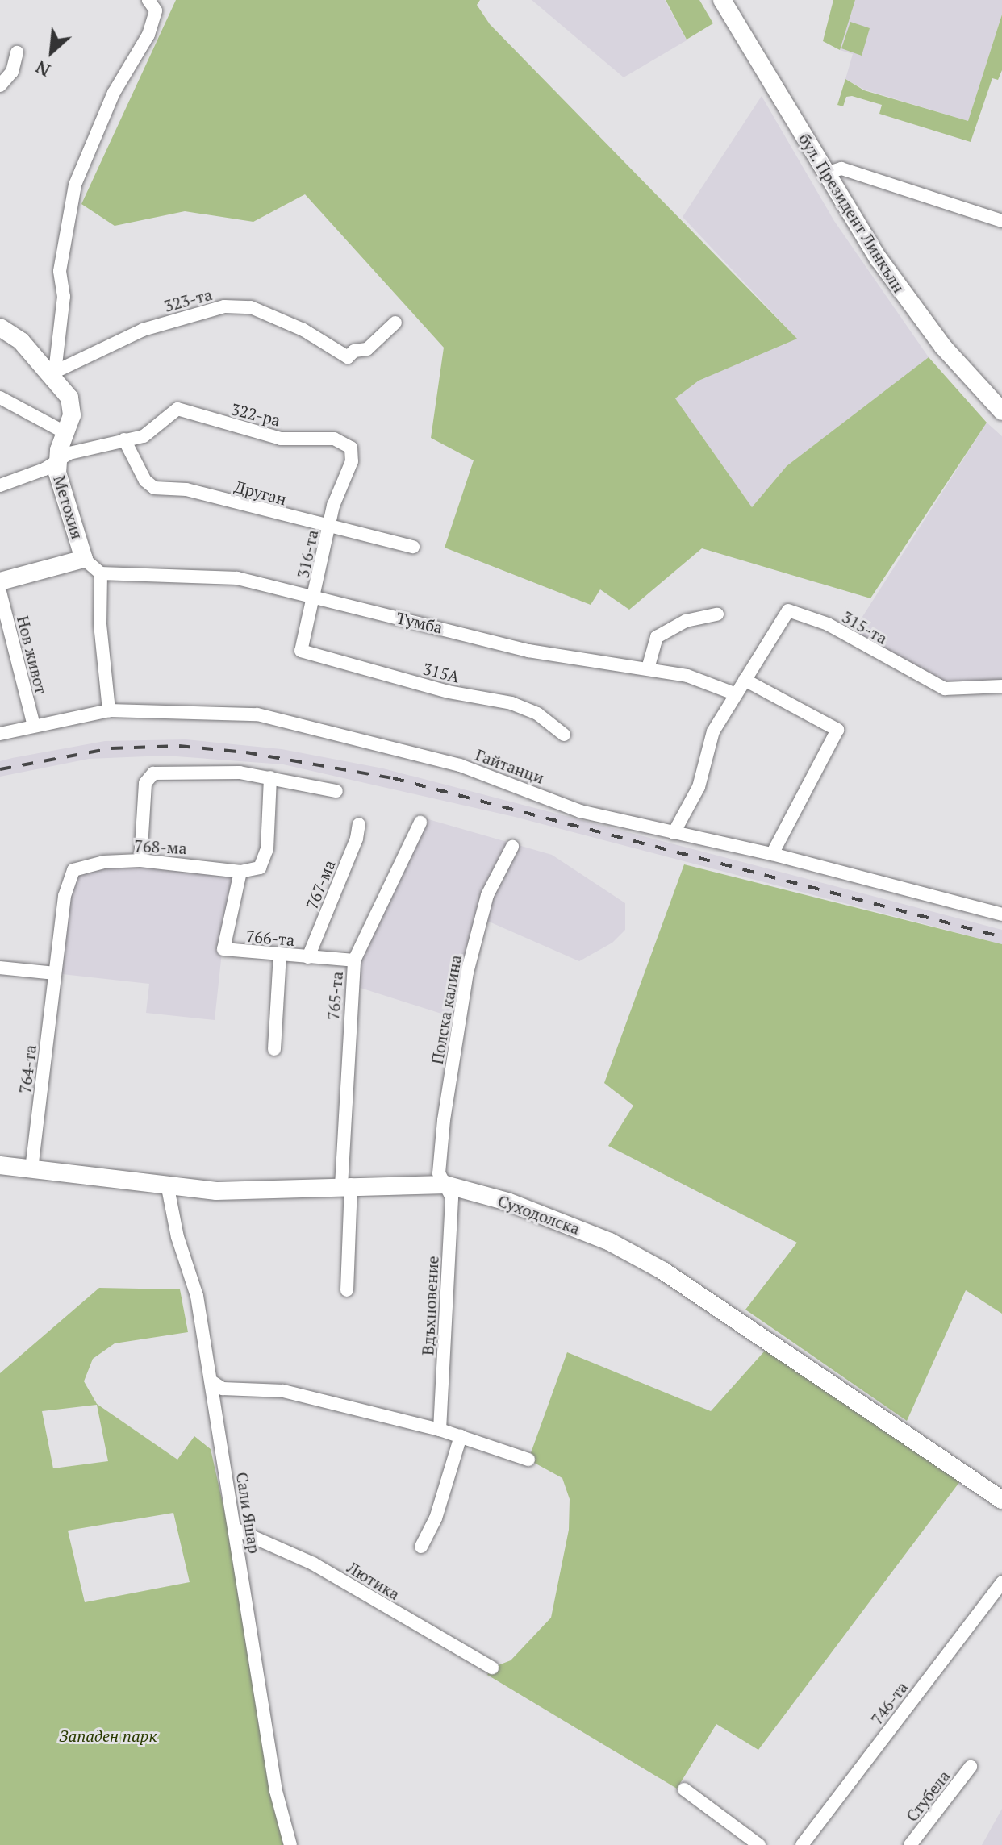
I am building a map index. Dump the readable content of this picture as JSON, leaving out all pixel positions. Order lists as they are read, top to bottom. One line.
{"streets":{"street":["бул. Президент Линкълн","323-та","322-ра","Друган","Метохия","316-та","Тумба","315-та","Нов живот","315А","Гайтанци","768-ма","767-ма","766-та","765-та","Полска калина","764-та","Суходолска","Вдъхновение","Сали Яшар","Лютика","746-та","Стубела"]},"crossings":[["323-та","Метохия"],["322-ра","Друган"],["322-ра","316-та"],["Друган","316-та"],["Метохия","Тумба"],["316-та","Тумба"],["316-та","315А"],["Тумба","315-та"],["315-та","Гайтанци"],["Нов живот","Гайтанци"],["768-ма","766-та"],["768-ма","764-та"],["767-ма","766-та"],["766-та","765-та"],["765-та","Суходолска"],["Полска калина","Суходолска"],["Полска калина","Вдъхновение"],["764-та","Суходолска"],["Суходолска","Вдъхновение"],["Суходолска","Сали Яшар"],["Сали Яшар","Лютика"]],"parks":["Западен парк"],"north":"bottom left"}
